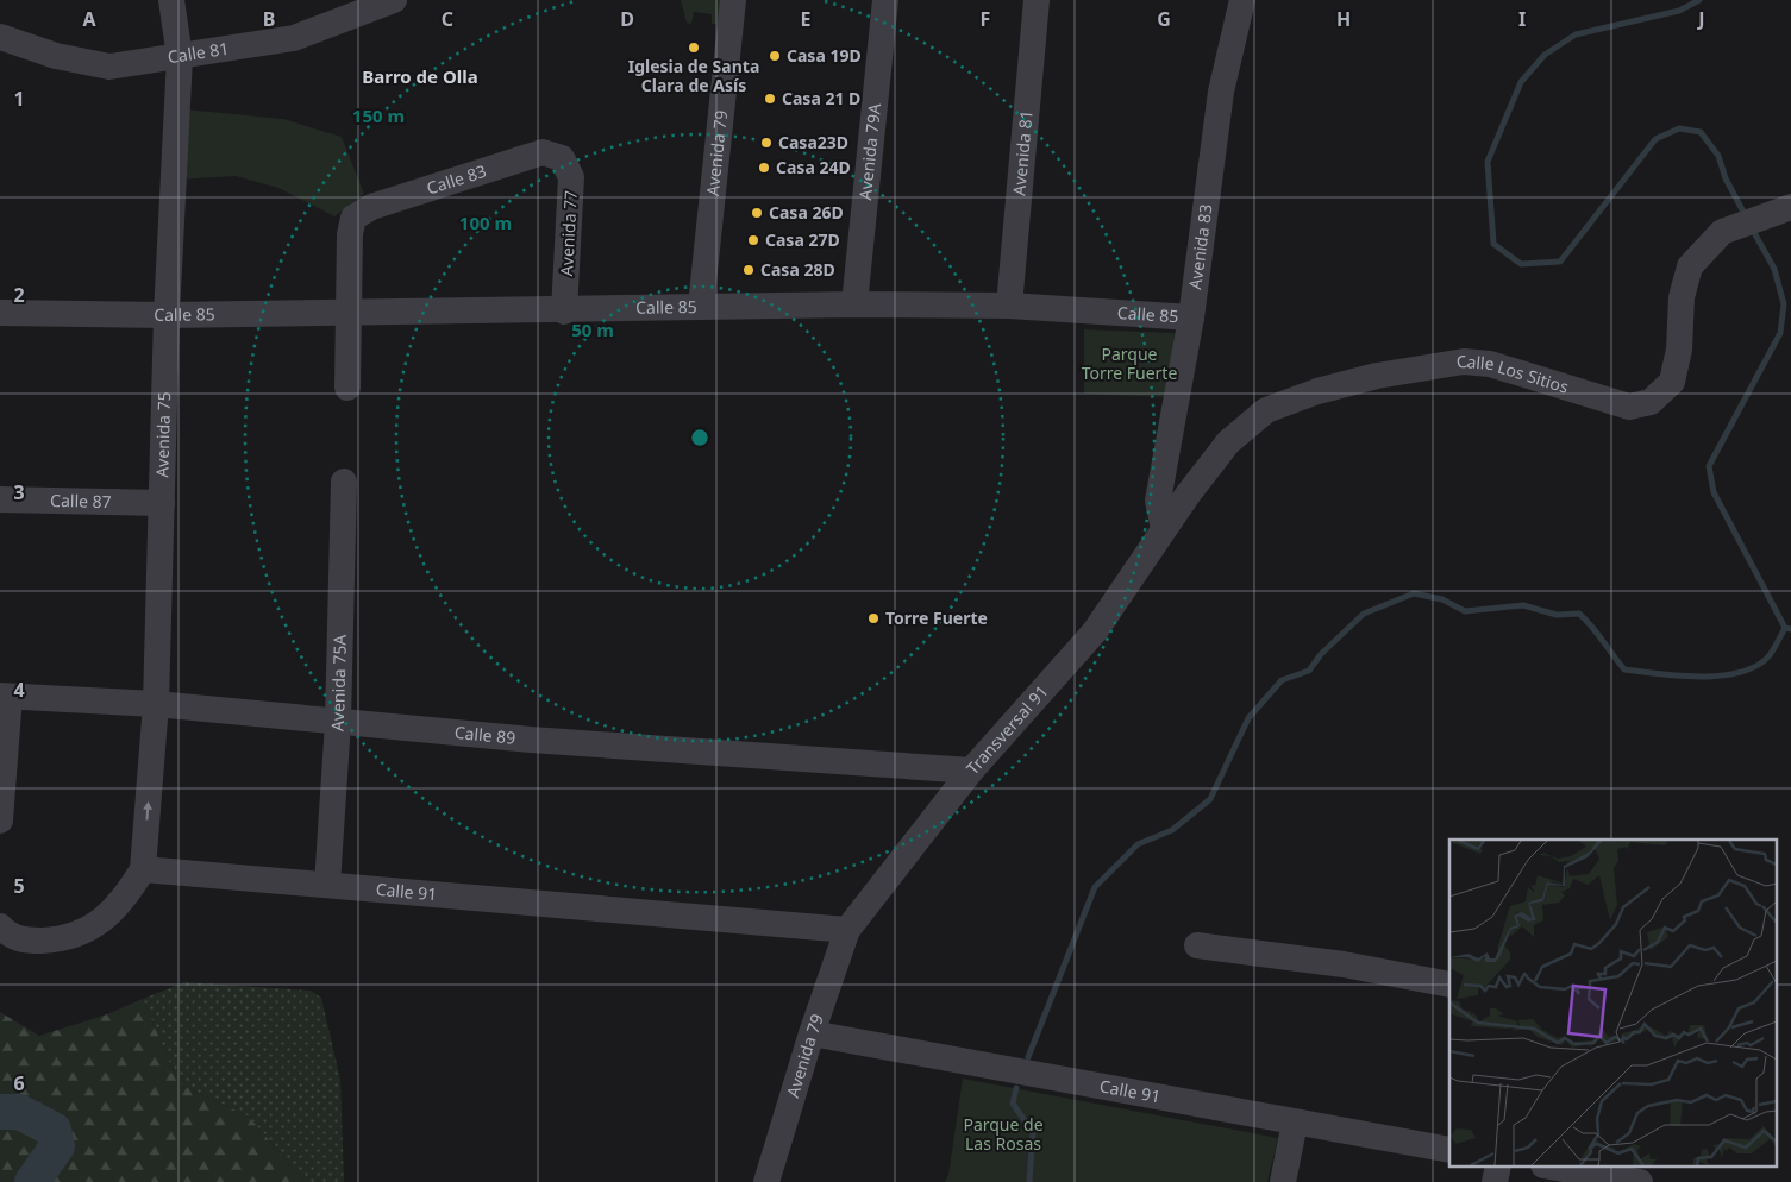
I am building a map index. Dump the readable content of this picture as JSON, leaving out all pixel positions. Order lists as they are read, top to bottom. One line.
{"streets":{"street":["Calle 81","Avenida 79","Avenida 79A","Avenida 81","Calle 83","Avenida 77","Avenida 83","Calle 85","Calle Los Sitios","Avenida 75","Calle 87","Avenida 75A","Transversal 91","Calle 89","Calle 91"]},"crossings":[["Calle 81","Avenida 75"],["Avenida 79","Calle 85"],["Avenida 79","Transversal 91"],["Avenida 79","Calle 91"],["Avenida 79A","Calle 85"],["Avenida 81","Calle 85"],["Calle 83","Avenida 77"],["Calle 83","Calle 85"],["Avenida 77","Calle 85"],["Avenida 83","Calle 85"],["Avenida 83","Calle Los Sitios"],["Avenida 83","Transversal 91"],["Calle 85","Avenida 75"],["Calle Los Sitios","Transversal 91"],["Avenida 75","Calle 87"],["Avenida 75","Calle 89"],["Avenida 75","Calle 91"],["Avenida 75A","Calle 89"],["Avenida 75A","Calle 91"],["Transversal 91","Calle 89"],["Transversal 91","Calle 91"]],"districts":["Barro de Olla"],"parks":["Parque Torre Fuerte","Parque de Las Rosas"],"places":["Iglesia de Santa Clara de Asís","Casa 19D","Casa 21 D","Casa23D","Casa 24D","Casa 26D","Casa 27D","Casa 28D","Torre Fuerte"],"grid":{"columns":["A","B","C","D","E","F","G","H","I","J"],"rows":["1","2","3","4","5","6"]},"rings":["150 m","100 m","50 m"]}
